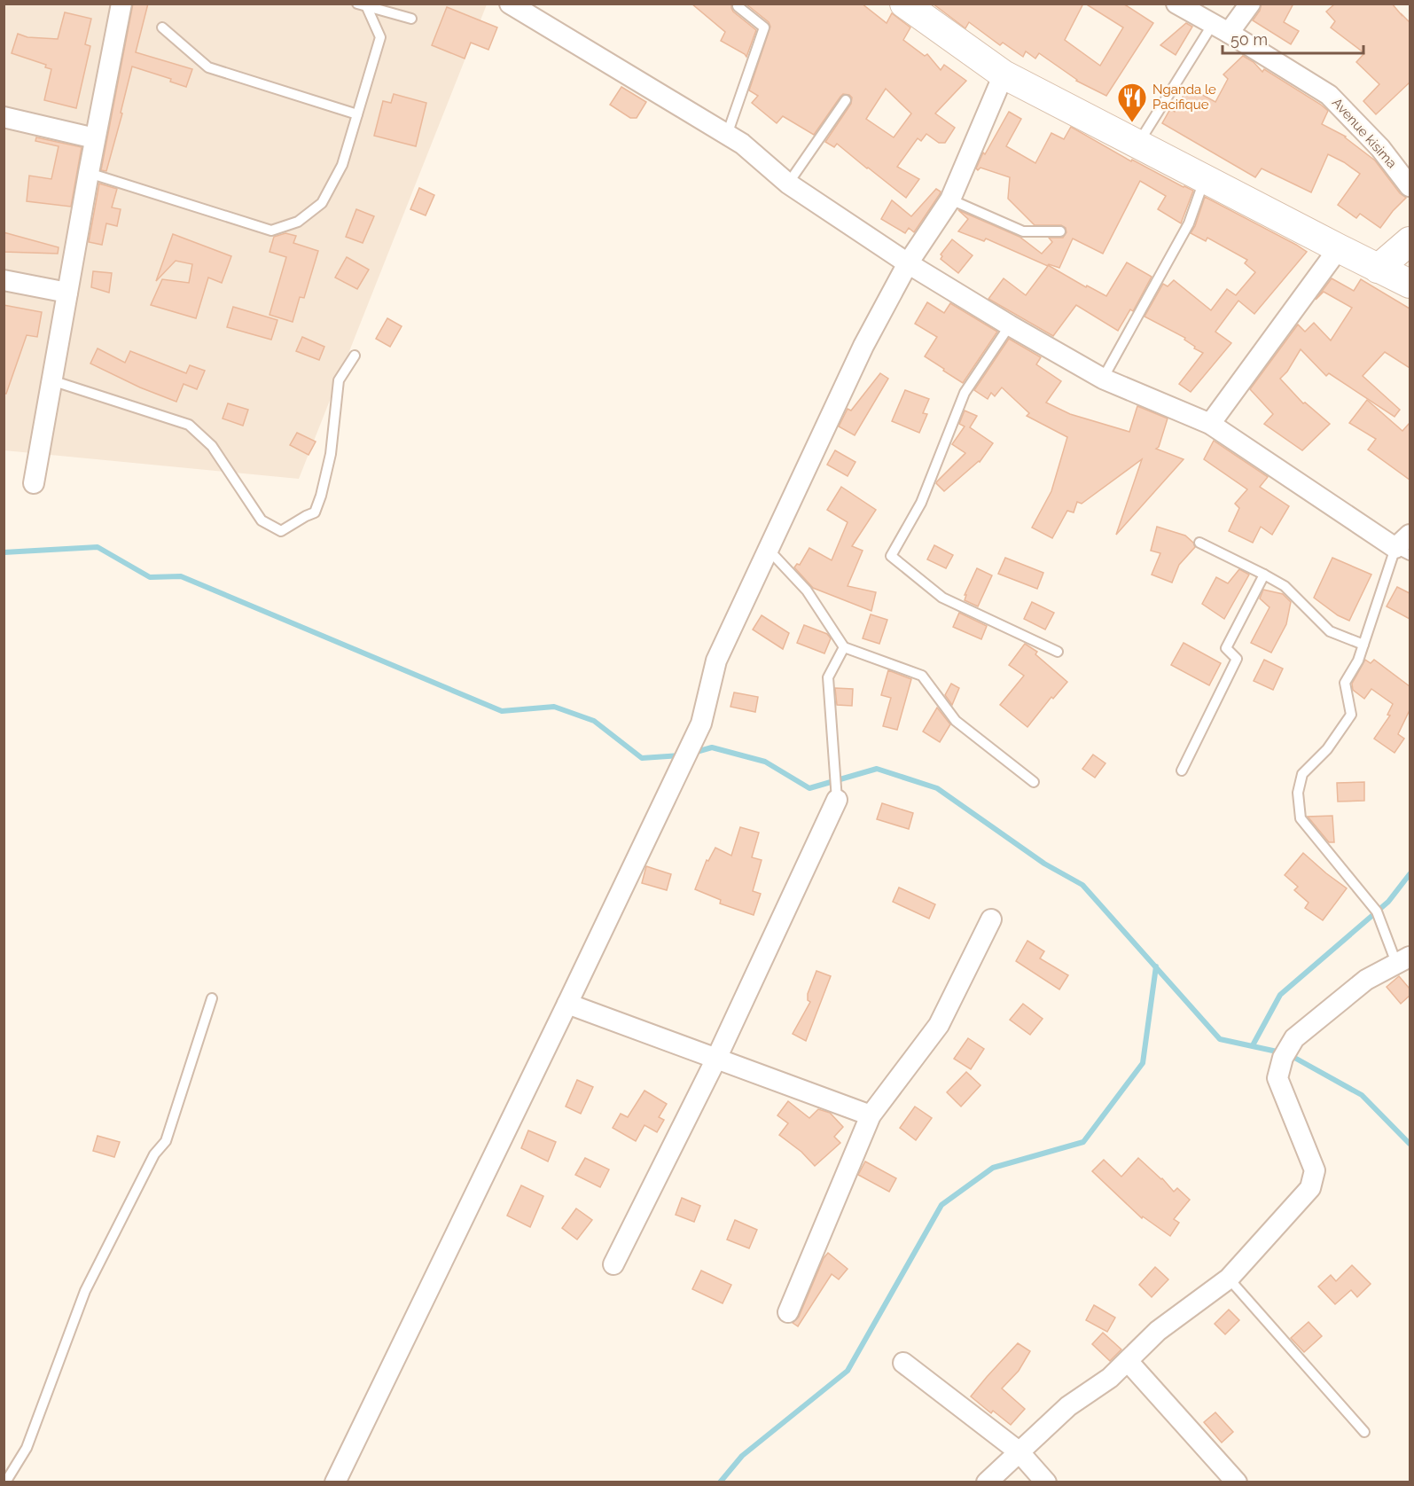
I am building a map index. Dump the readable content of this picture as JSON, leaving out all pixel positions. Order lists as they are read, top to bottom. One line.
{"streets":{"street":["Avenue kisima"]},"places":{"restaurant":["Nganda le Pacifique"]},"scale_bar":"50 m"}
